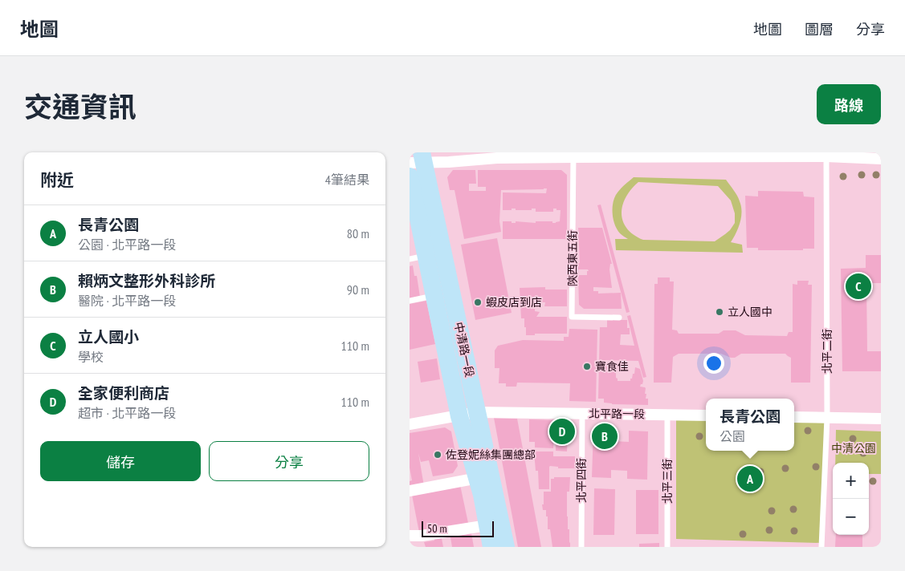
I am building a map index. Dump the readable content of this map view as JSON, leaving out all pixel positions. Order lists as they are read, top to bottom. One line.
{"streets":{"main road":["中清路一段"],"street":["北平路一段"],"lane":["陝西東五街","北平二街","北平四街","北平三街"]},"crossings":[["中清路一段","北平路一段"],["北平路一段","北平四街"],["北平路一段","北平三街"]],"parks":["中清公園"],"places":["蝦皮店到店","立人國中","寶食佳","佐登妮絲集團總部"],"scale_bar":"50 m","page":{"header":"地圖","nav":["地圖","圖層","分享"],"title":"交通資訊","buttons":["路線",["儲存","分享"]],"heading":["附近","4筆結果"],"list":[{"mark":"A","name":"長青公園","note":"公園 · 北平路一段","value":"80 m"},{"mark":"B","name":"賴炳文整形外科診所","note":"醫院 · 北平路一段","value":"90 m"},{"mark":"C","name":"立人國小","note":"學校","value":"110 m"},{"mark":"D","name":"全家便利商店","note":"超市 · 北平路一段","value":"110 m"}],"pins":["C","D","B","A"],"popup":["長青公園","公園"],"map_buttons":["+","−"],"scale":"50 m"}}
